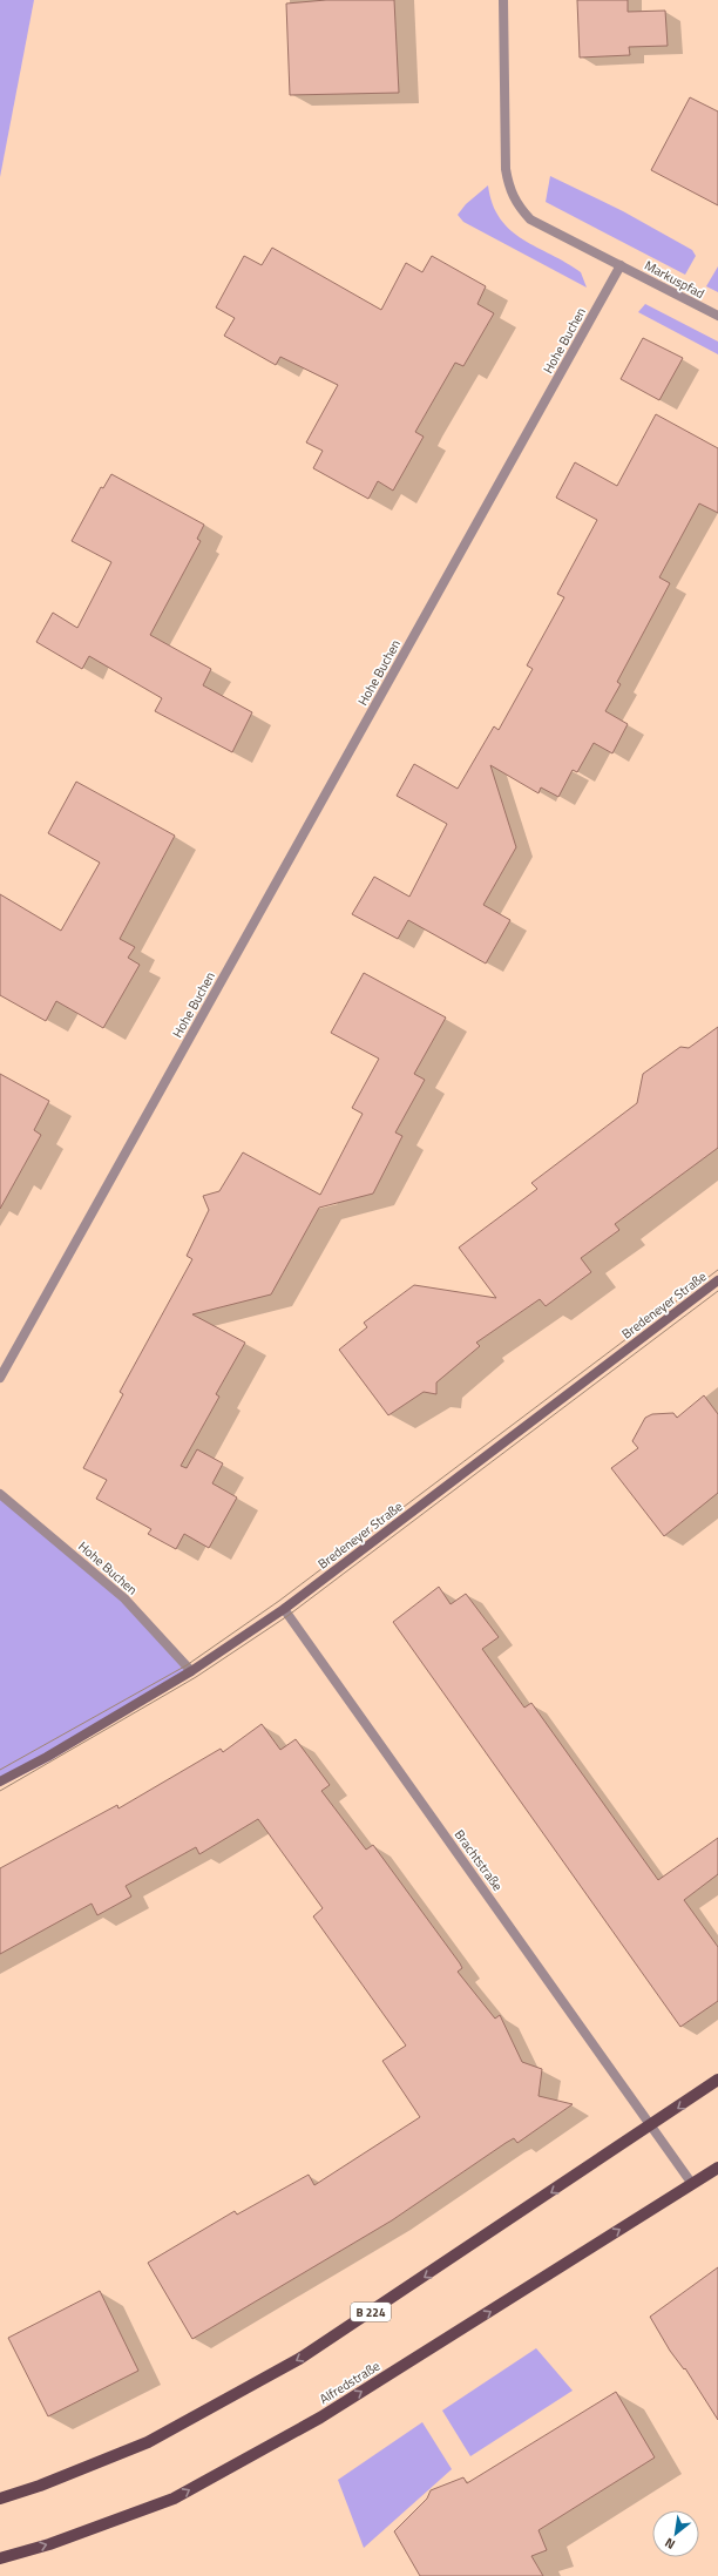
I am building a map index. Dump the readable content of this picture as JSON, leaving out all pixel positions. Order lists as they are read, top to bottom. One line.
{"streets":{"main road":["B 224","Alfredstraße"],"street":["Markuspfad","Hohe Buchen","Bredeneyer Straße","Brachtstraße"]},"crossings":[["Markuspfad","Hohe Buchen"],["Hohe Buchen","Bredeneyer Straße"],["Bredeneyer Straße","Brachtstraße"],["Brachtstraße","B 224"]],"north":"bottom left"}
